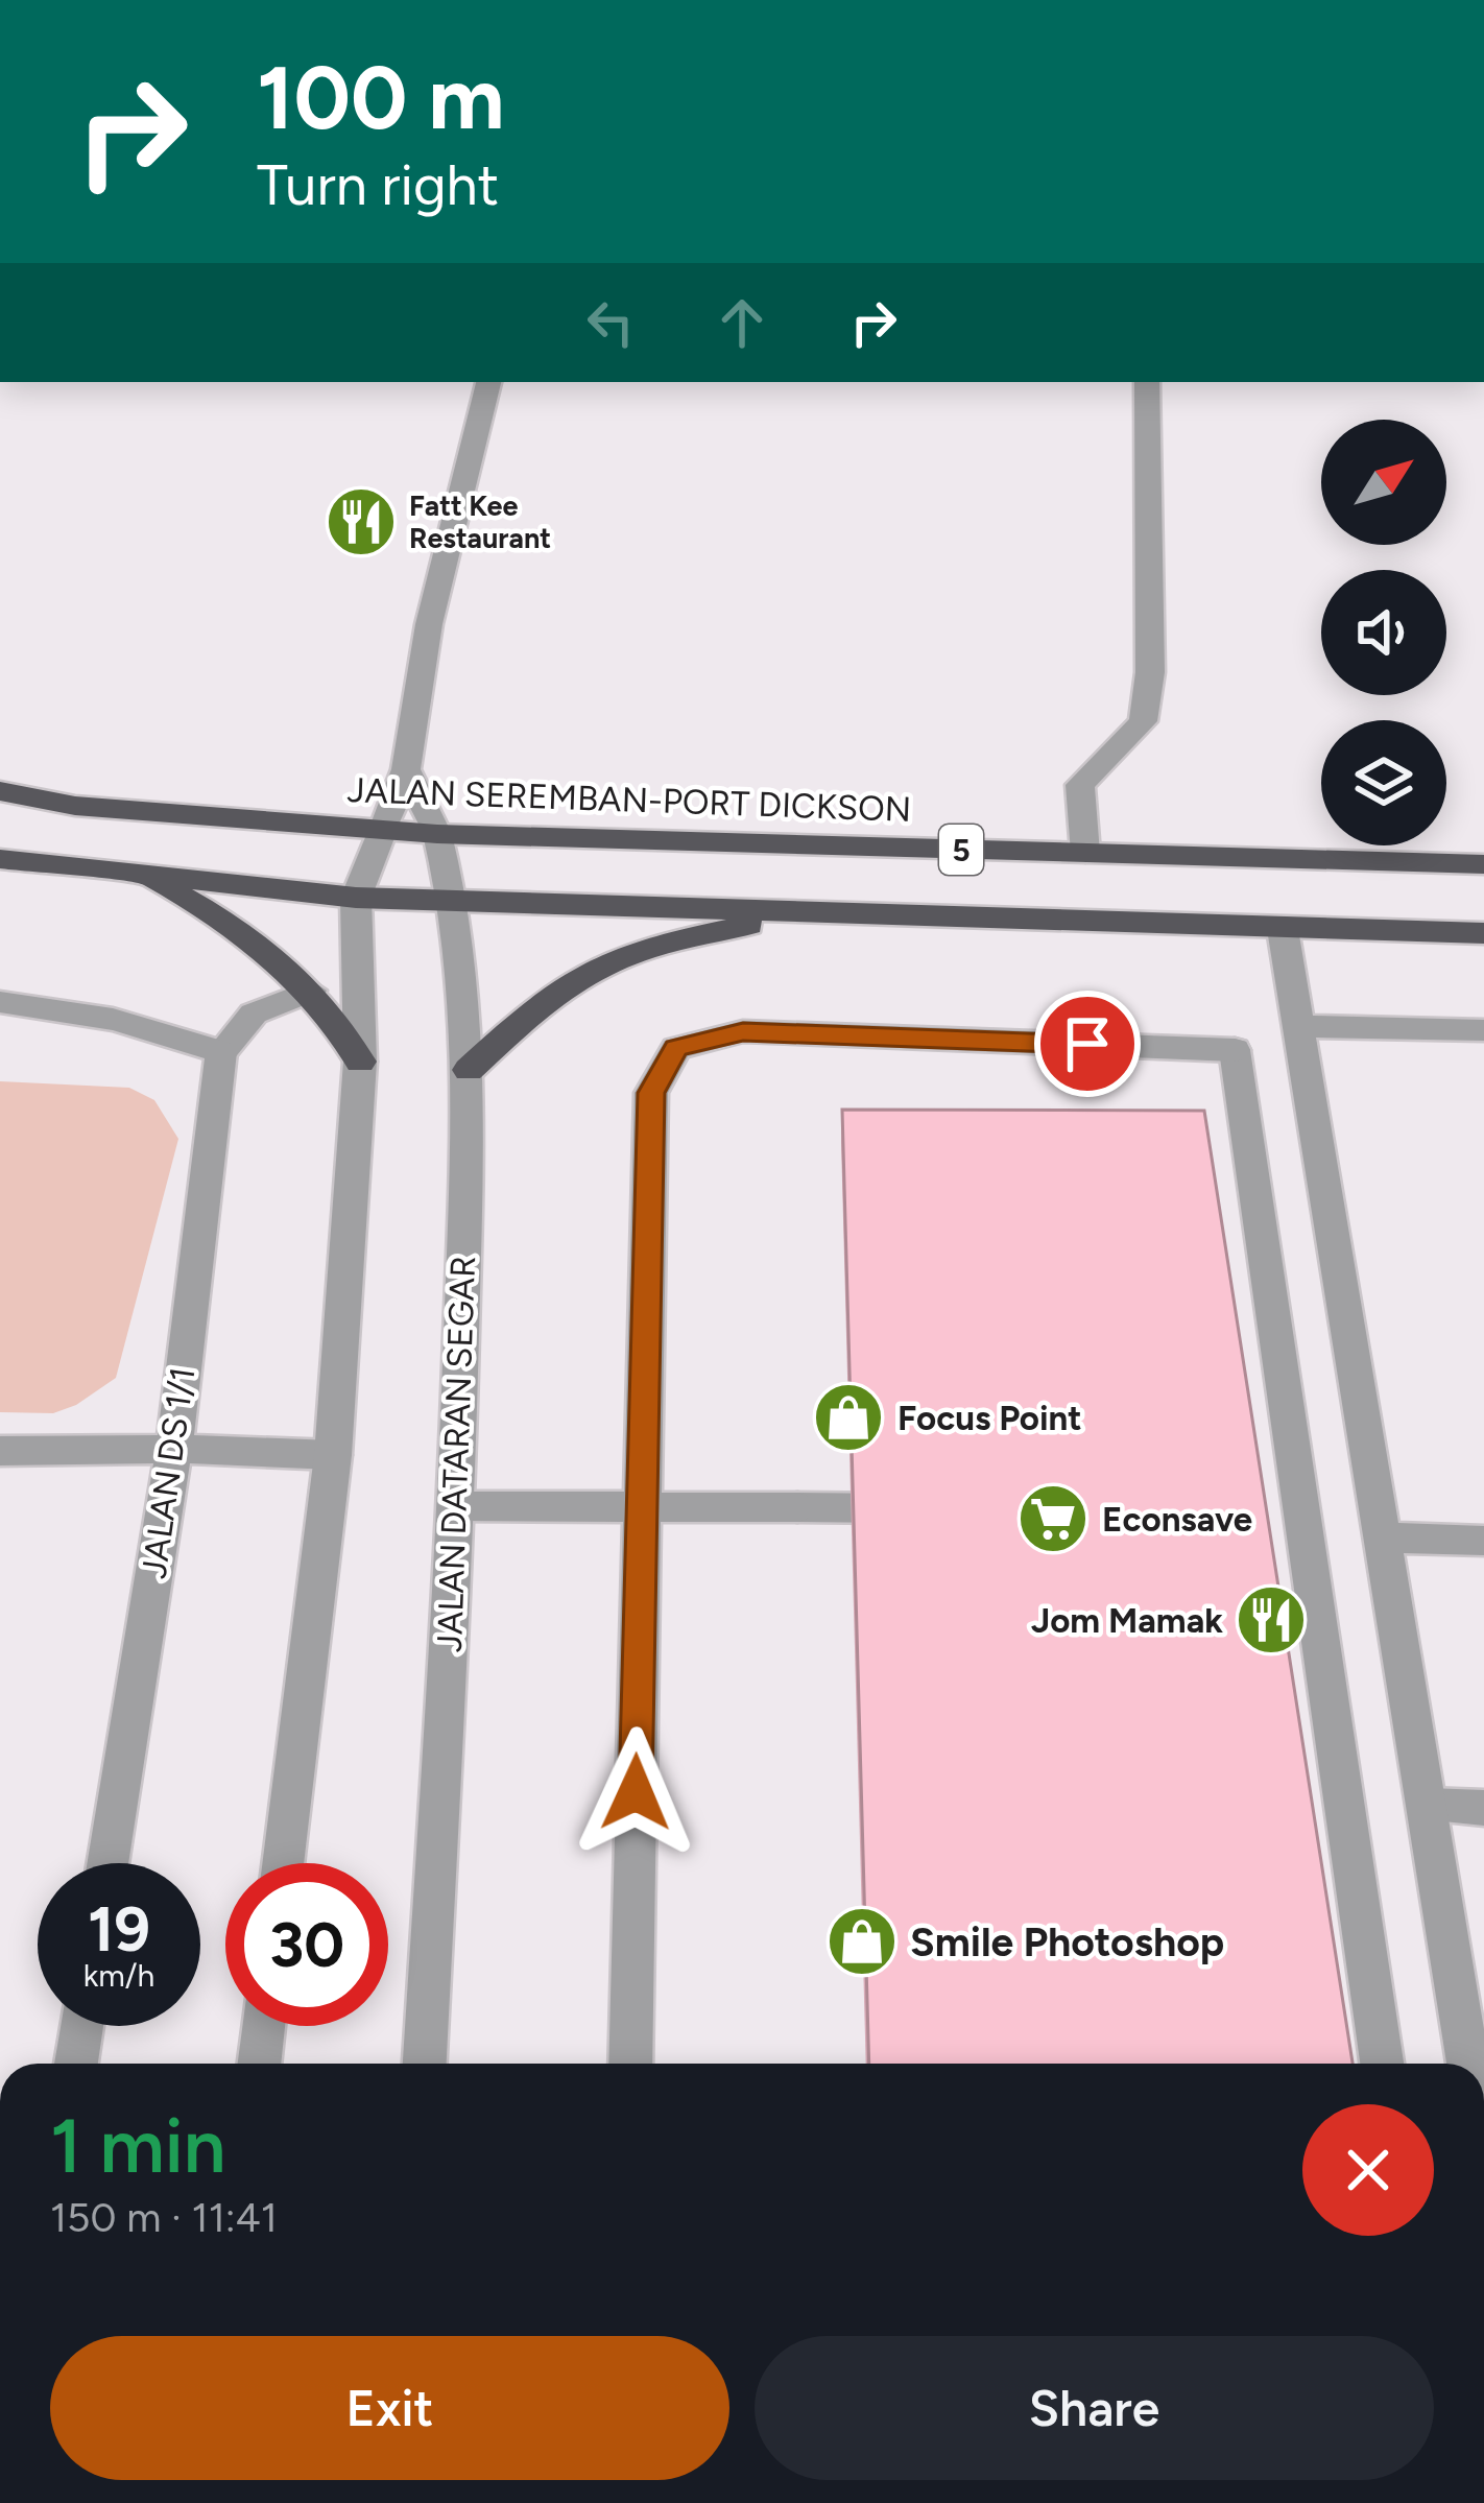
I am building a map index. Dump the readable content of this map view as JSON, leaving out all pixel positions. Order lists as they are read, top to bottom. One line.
{"streets":{"highway":["JALAN SEREMBAN-PORT DICKSON","5"],"street":["JALAN DATARAN SEGAR","JALAN DS 1/1"]},"crossings":[["JALAN SEREMBAN-PORT DICKSON","JALAN DATARAN SEGAR"],["5","JALAN DATARAN SEGAR"]],"places":{"restaurant":["Fatt Kee Restaurant","Jom Mamak"],"shop":["Focus Point","Smile Photoshop"],"supermarket":["Econsave"]},"north":"top right","page":{"turn":["100 m","Turn right"],"speed":"19 km/h","limit":"30","heading":["1 min","150 m · 11:41"],"buttons":["Exit","Share"]}}
